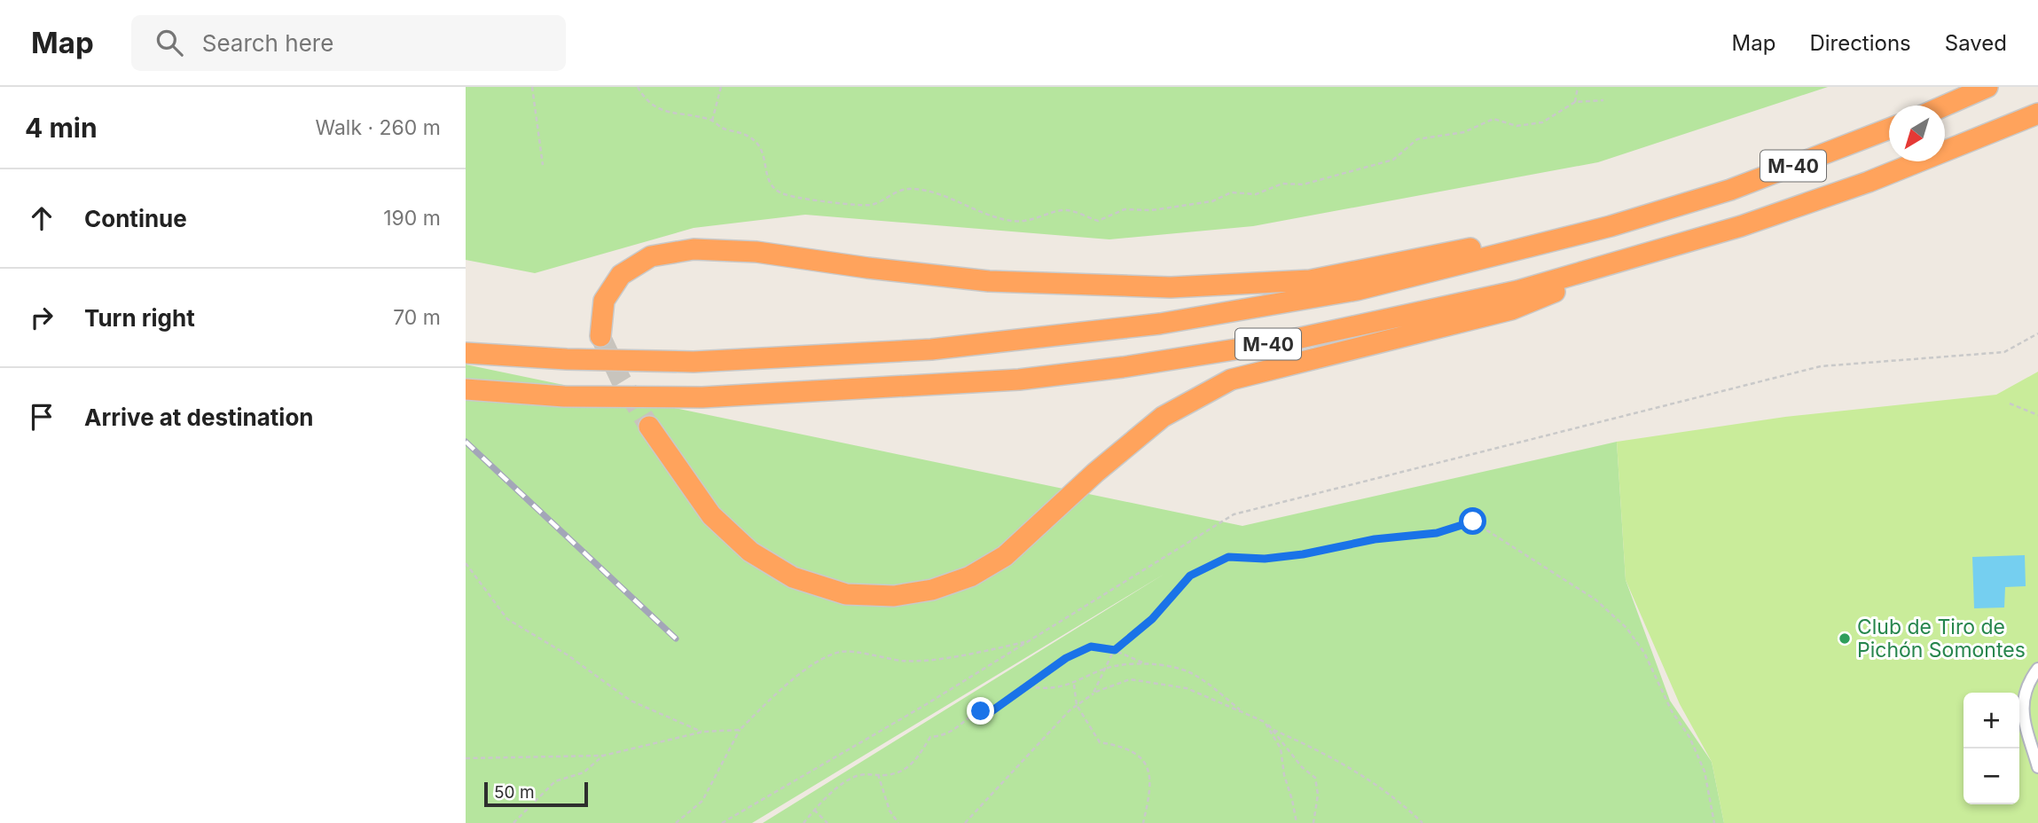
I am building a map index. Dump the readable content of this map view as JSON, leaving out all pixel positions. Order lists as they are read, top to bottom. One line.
{"streets":{"highway":["M-40"]},"places":["Club de Tiro de Pichón Somontes"],"scale_bar":"50 m","north":"bottom left","page":{"header":"Map","search":"Search here","nav":["Map","Directions","Saved"],"heading":["4 min","Walk · 260 m"],"list":[["Continue","190 m"],["Turn right","70 m"],"Arrive at destination"],"map_buttons":["+","−"],"scale":"50 m"}}
